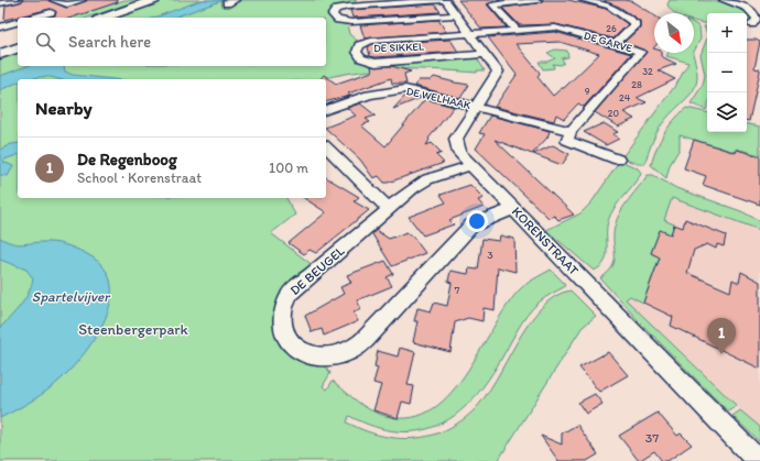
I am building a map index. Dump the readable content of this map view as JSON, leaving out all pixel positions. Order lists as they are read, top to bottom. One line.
{"streets":{"street":["DE GARVE","DE SIKKEL","DE WELHAAK","KORENSTRAAT","DE BEUGEL"]},"crossings":[["DE GARVE","DE SIKKEL"],["DE GARVE","KORENSTRAAT"],["DE SIKKEL","KORENSTRAAT"],["DE WELHAAK","KORENSTRAAT"],["KORENSTRAAT","DE BEUGEL"]],"water":["Spartelvijver"],"parks":["Steenbergerpark"],"house_numbers":["26","32","28","9","24","20","3","7","37"],"north":"bottom right","page":{"map_buttons":["+","−"],"search":"Search here","heading":"Nearby","list":[{"mark":"1","name":"De Regenboog","note":"School · Korenstraat","value":"100 m"}],"pins":"1"}}
